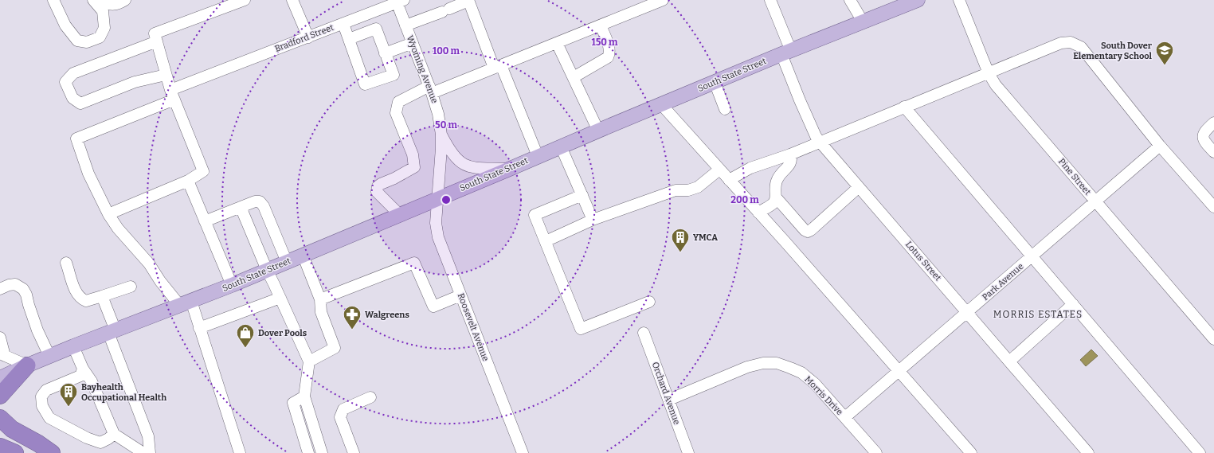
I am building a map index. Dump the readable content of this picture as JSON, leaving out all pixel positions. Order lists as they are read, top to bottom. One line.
{"streets":{"main road":["South State Street"],"street":["Bradford Street","Wyoming Avenue","Pine Street","Lotus Street","Park Avenue","Roosevelt Avenue","Orchard Avenue","Morris Drive"]},"crossings":[["Bradford Street","Wyoming Avenue"],["Wyoming Avenue","South State Street"],["Wyoming Avenue","Roosevelt Avenue"],["South State Street","Lotus Street"],["South State Street","Roosevelt Avenue"],["Pine Street","Park Avenue"],["Lotus Street","Park Avenue"],["Park Avenue","Morris Drive"],["Orchard Avenue","Morris Drive"]],"districts":["MORRIS ESTATES"],"places":{"school or university":["South Dover Elementary School"],"building":["YMCA","Bayhealth Occupational Health"],"pharmacy":["Walgreens"],"shop":["Dover Pools"]},"rings":["150 m","100 m","50 m","200 m"]}
